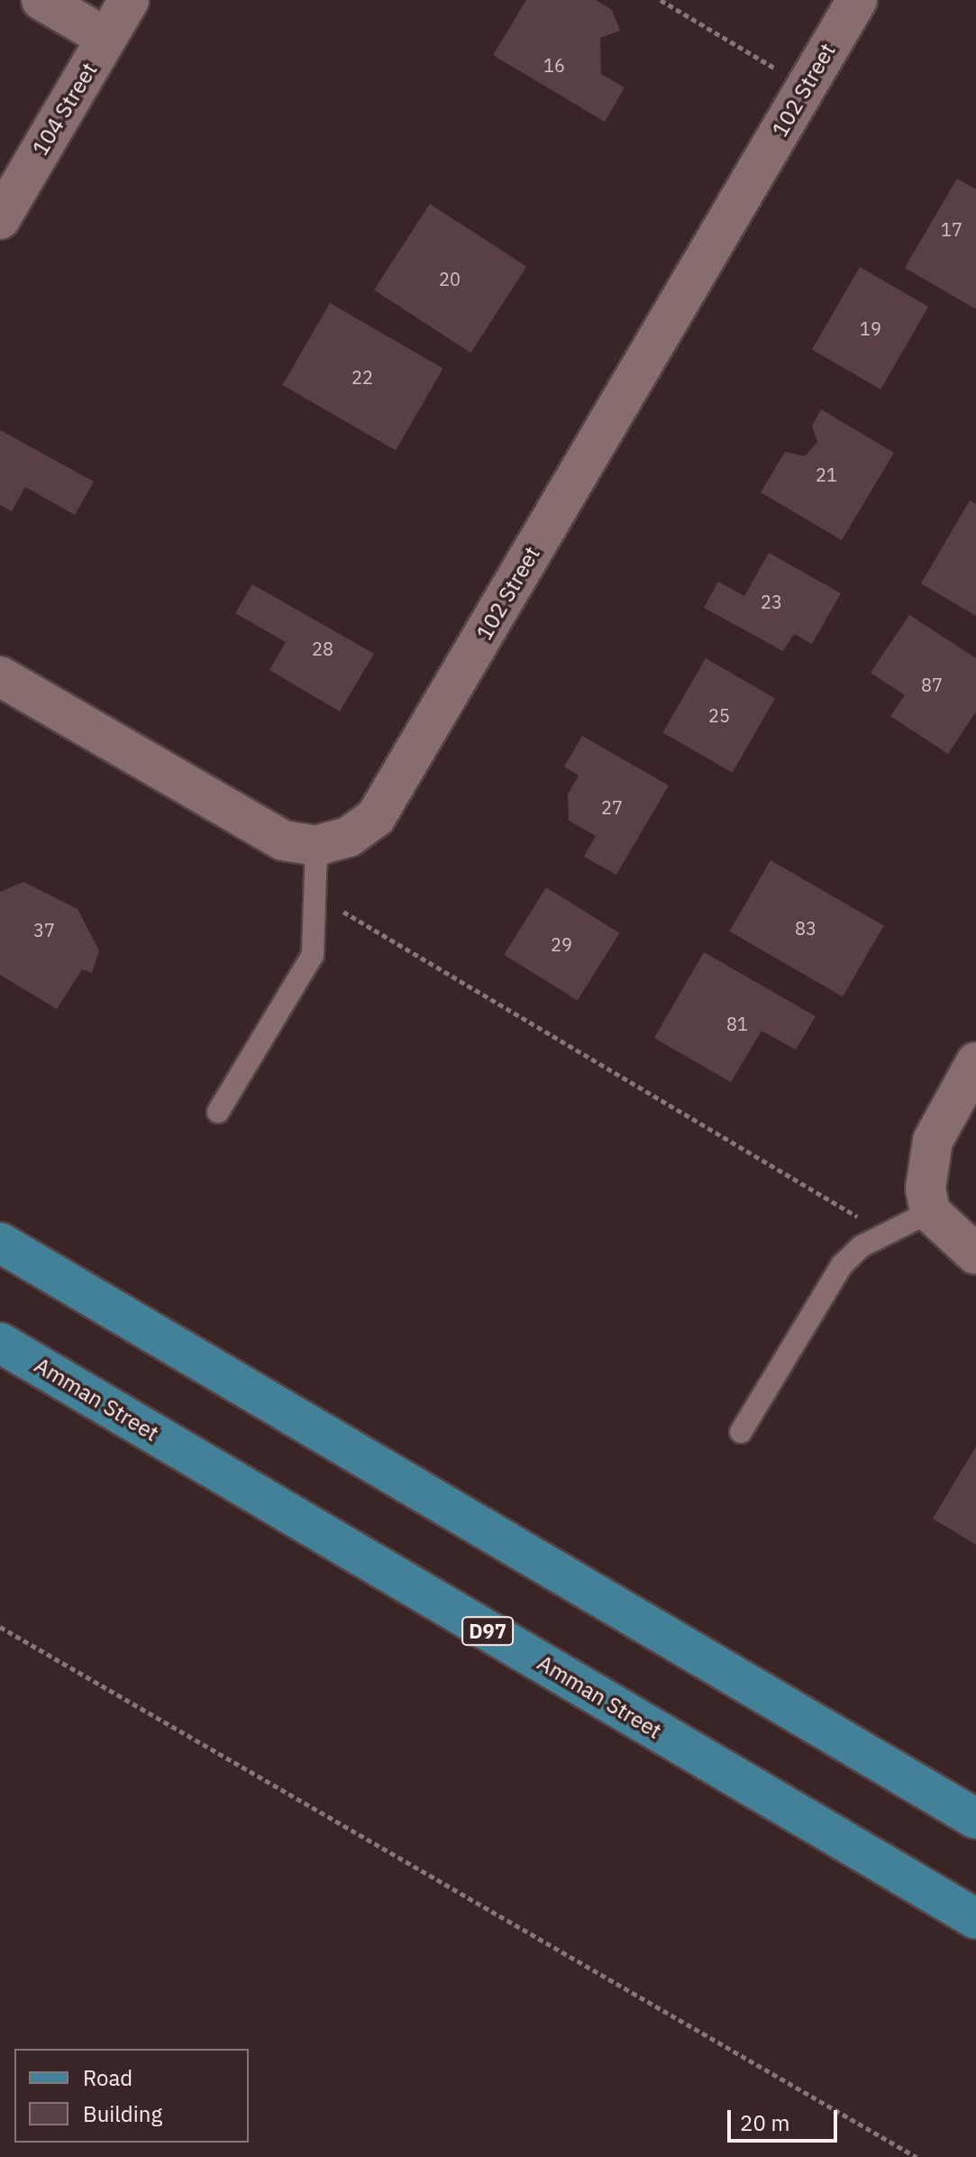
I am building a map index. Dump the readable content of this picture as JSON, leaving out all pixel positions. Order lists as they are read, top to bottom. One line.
{"streets":{"main road":["Amman Street","D97"],"street":["102 Street","104 Street"]},"house_numbers":["16","17","20","19","22","21","23","28","87","25","27","83","37","29","81"],"legend":["Road","Building"],"scale_bar":"20 m"}
